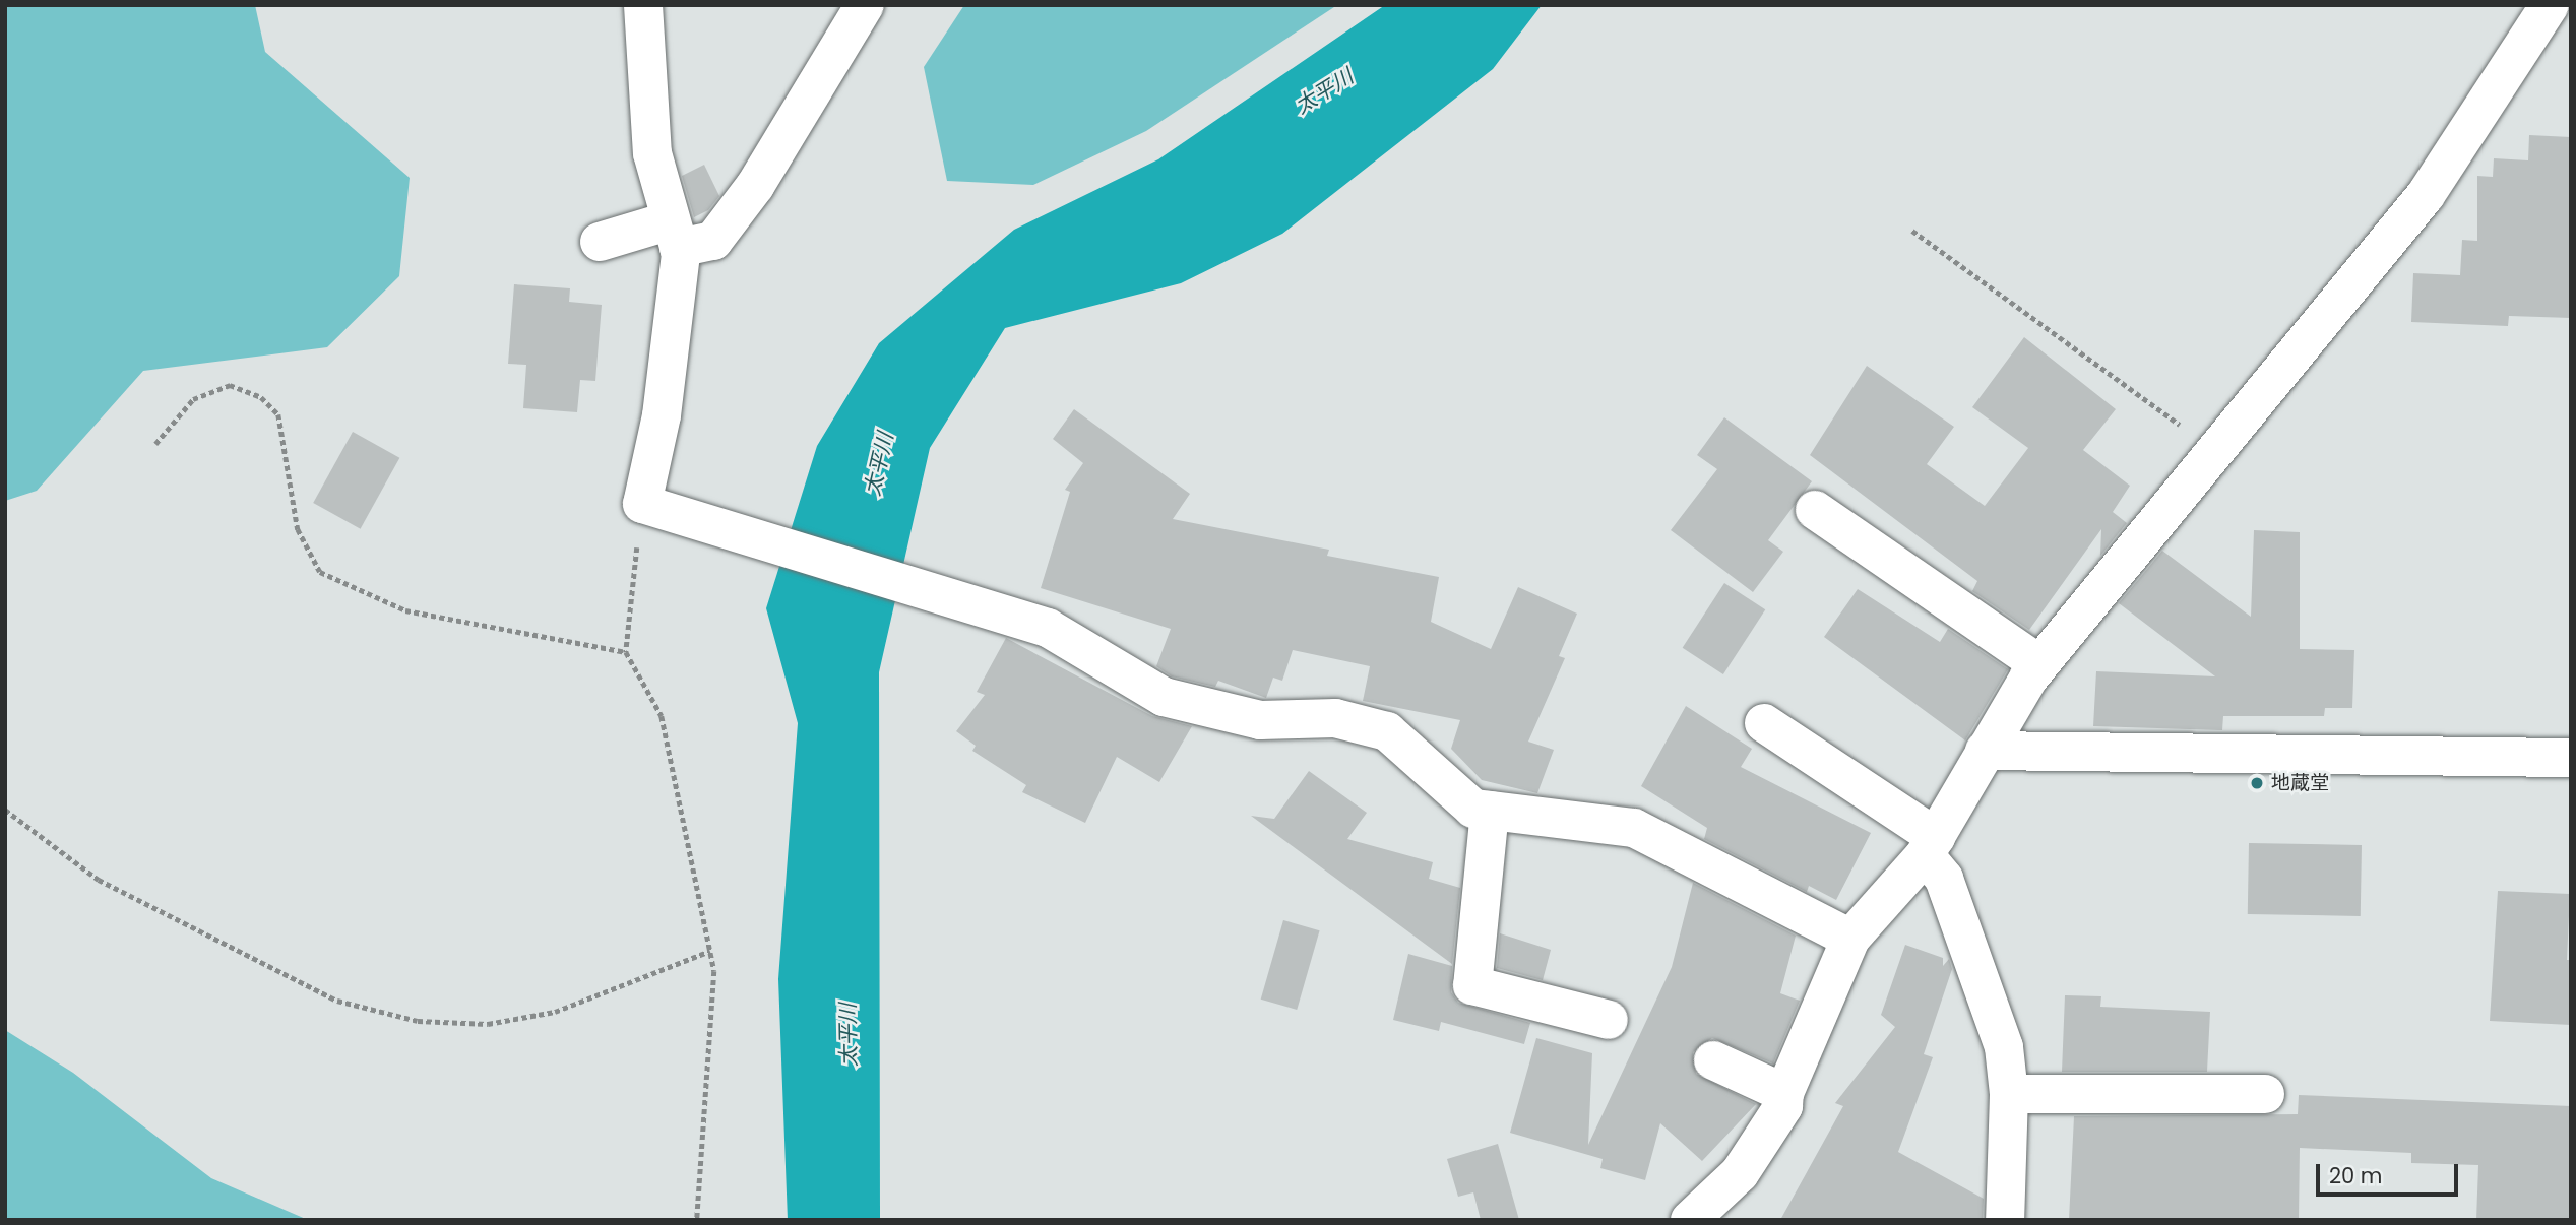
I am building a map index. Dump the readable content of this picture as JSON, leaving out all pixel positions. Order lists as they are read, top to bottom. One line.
{"water":["太平川"],"places":["地蔵堂"],"scale_bar":"20 m"}
